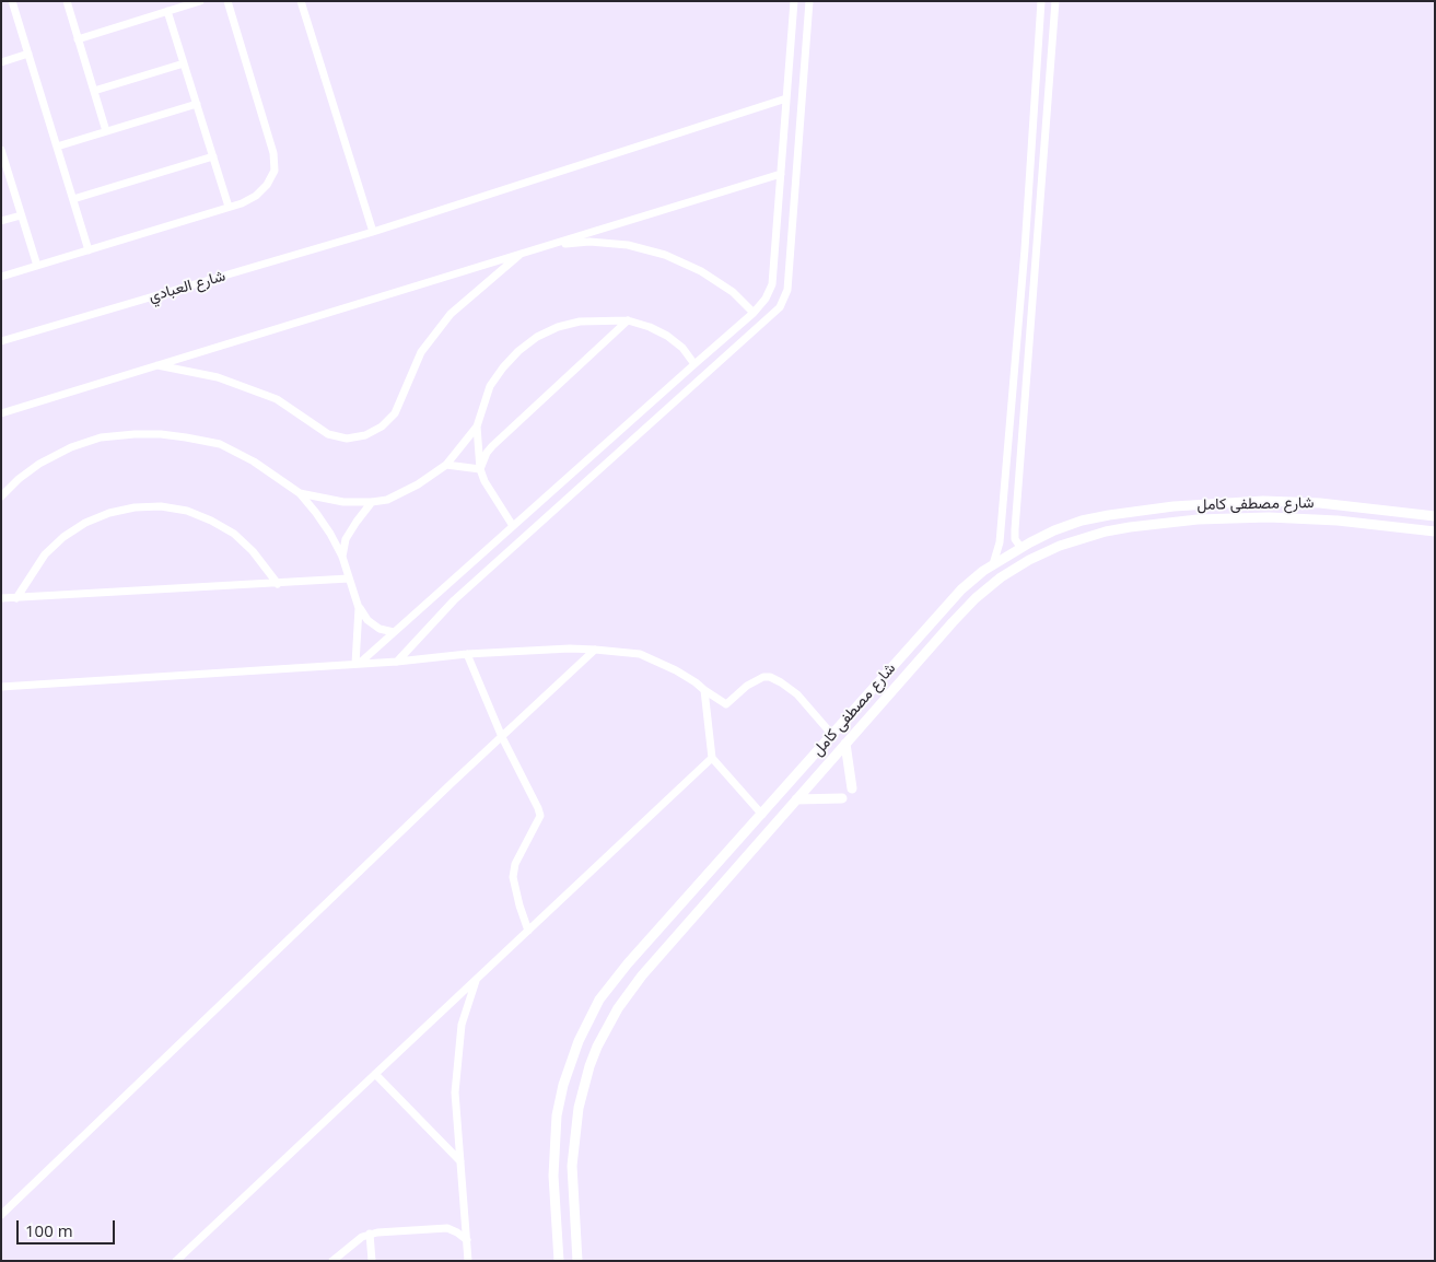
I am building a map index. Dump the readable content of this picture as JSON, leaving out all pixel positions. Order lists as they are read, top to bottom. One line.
{"streets":{"street":["شارع العبادي","شارع مصطفى كامل"]},"scale_bar":"100 m"}
